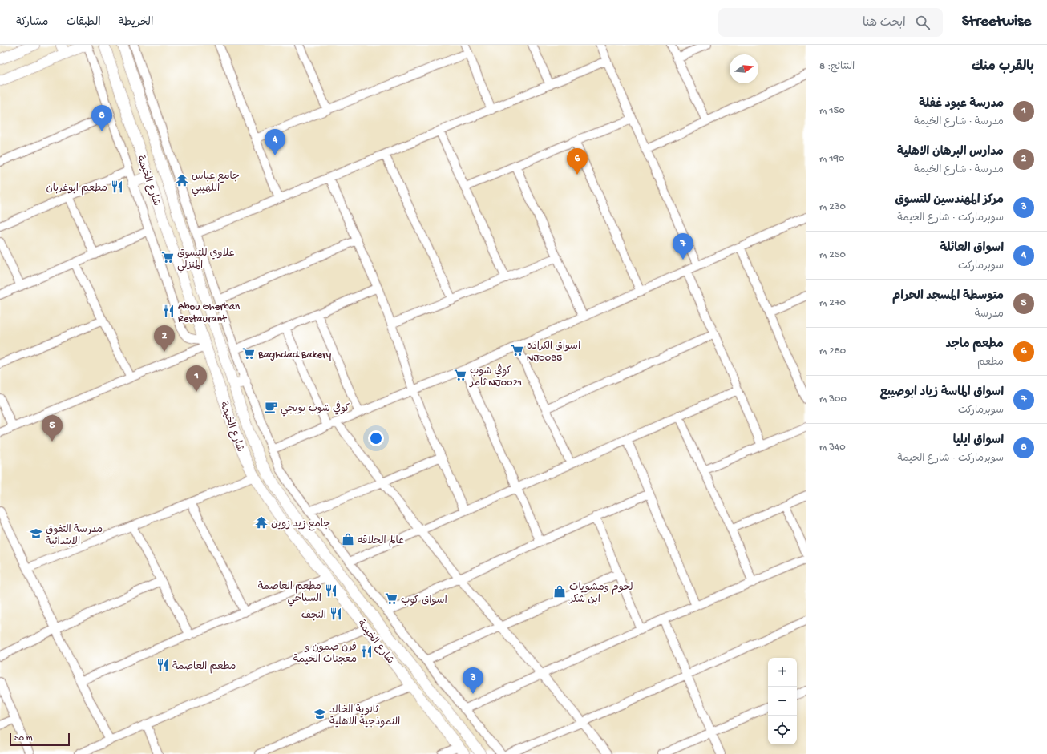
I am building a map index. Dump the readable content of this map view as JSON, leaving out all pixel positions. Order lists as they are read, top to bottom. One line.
{"streets":{"street":["شارع الخيمة"]},"places":{"temple":["جامع عباس اللهيبي","جامع زيد زوين"],"restaurant":["مطعم ابوغربان","Abou Gherban Restaurant","مطعم العاصمة السياحي","النجف","فرن صمون و معجنات الخيمة","مطعم العاصمة"],"supermarket":["علاوي للتسوق المنزلي","اسواق الكراده NJ0085","Baghdad Bakery","كوفي شوب ثامر NJ0021","اسواق كوب"],"cafe":["كوفي شوب بوبجي"],"school or university":["مدرسة التفوق الابتدائية","ثانوية الخالد النموذجية الاهلية"],"shop":["عالم الحلاقه","لحوم ومشويات ابن شكر"]},"scale_bar":"50 m","north":"right","page":{"header":"Streetwise","search":"ابحث هنا","nav":["الخريطة","الطبقات","مشاركة"],"heading":["بالقرب منك","النتائج: 8"],"list":[{"mark":"1","name":"مدرسة عبود غفلة","note":"مدرسة · شارع الخيمة","value":"150 m"},{"mark":"2","name":"مدارس البرهان الاهلية","note":"مدرسة · شارع الخيمة","value":"190 m"},{"mark":"3","name":"مركز المهندسين للتسوق","note":"سوبرماركت · شارع الخيمة","value":"230 m"},{"mark":"4","name":"اسواق العائلة","note":"سوبرماركت","value":"250 m"},{"mark":"5","name":"متوسطة المسجد الحرام","note":"مدرسة","value":"270 m"},{"mark":"6","name":"مطعم ماجد","note":"مطعم","value":"280 m"},{"mark":"7","name":"اسواق الماسة زياد ابوصيبع","note":"سوبرماركت","value":"300 m"},{"mark":"8","name":"اسواق ايليا","note":"سوبرماركت · شارع الخيمة","value":"340 m"}],"pins":["8","4","6","7","2","1","5","3"],"map_buttons":["+","−"],"scale":"50 m"}}
